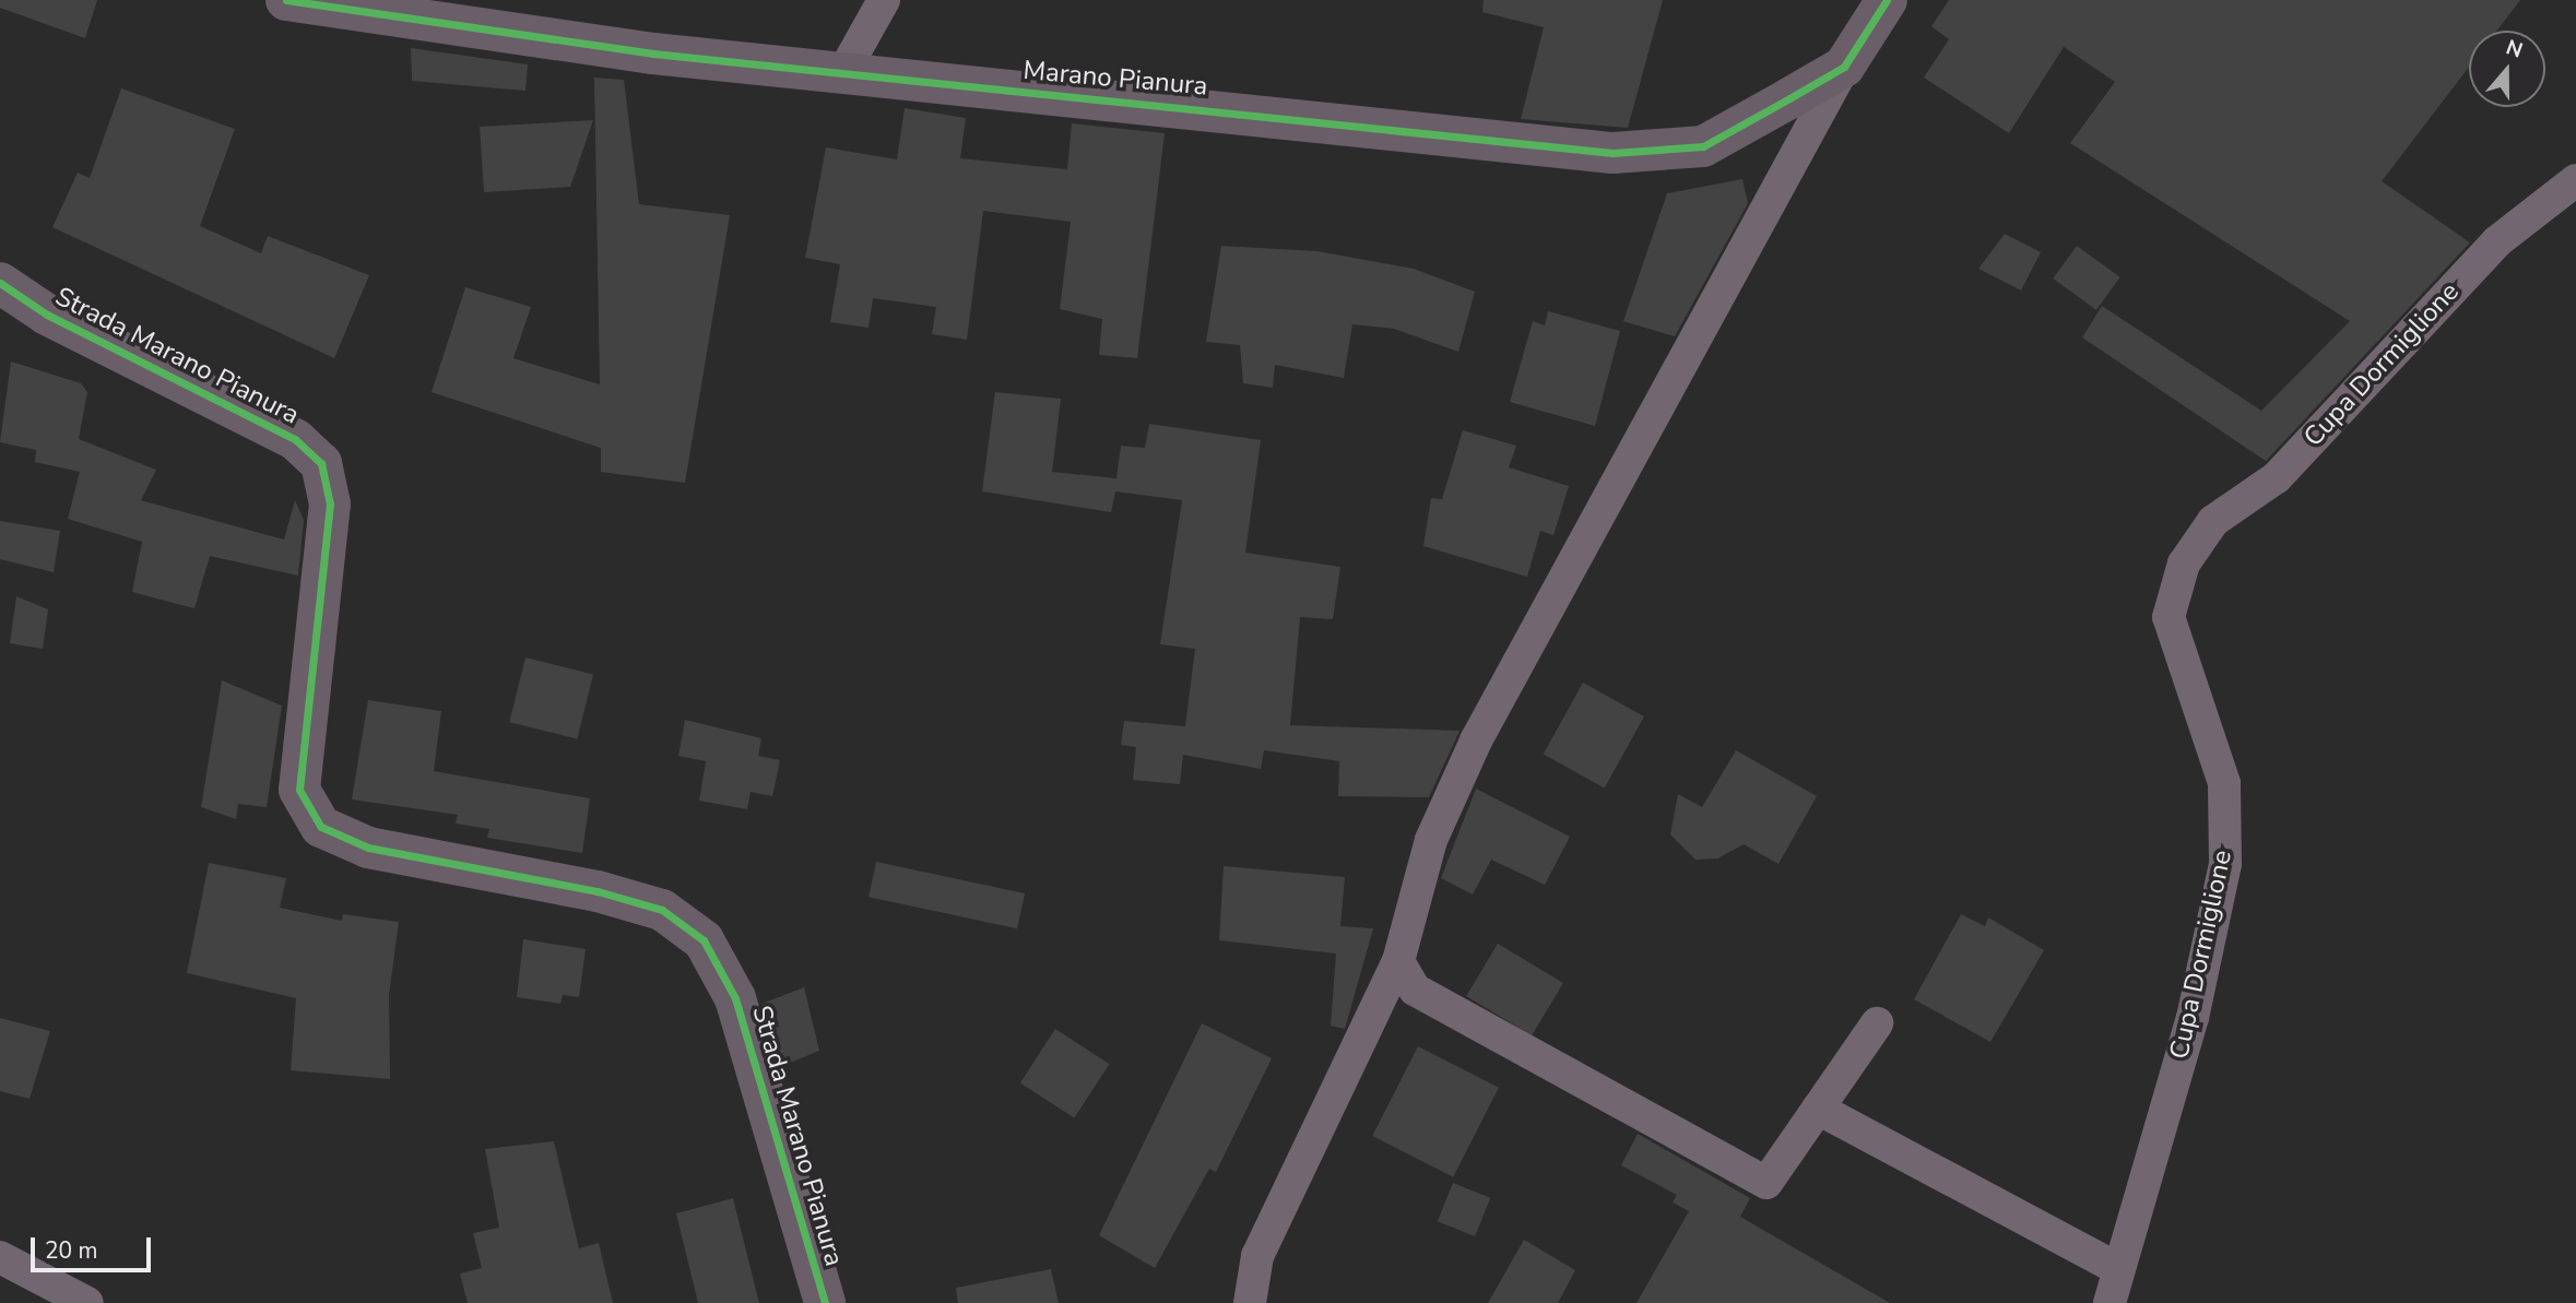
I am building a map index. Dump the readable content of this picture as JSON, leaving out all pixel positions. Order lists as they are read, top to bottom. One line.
{"streets":{"street":["Marano Pianura","Strada Marano Pianura","Cupa Dormiglione"]},"scale_bar":"20 m","north":"top"}
